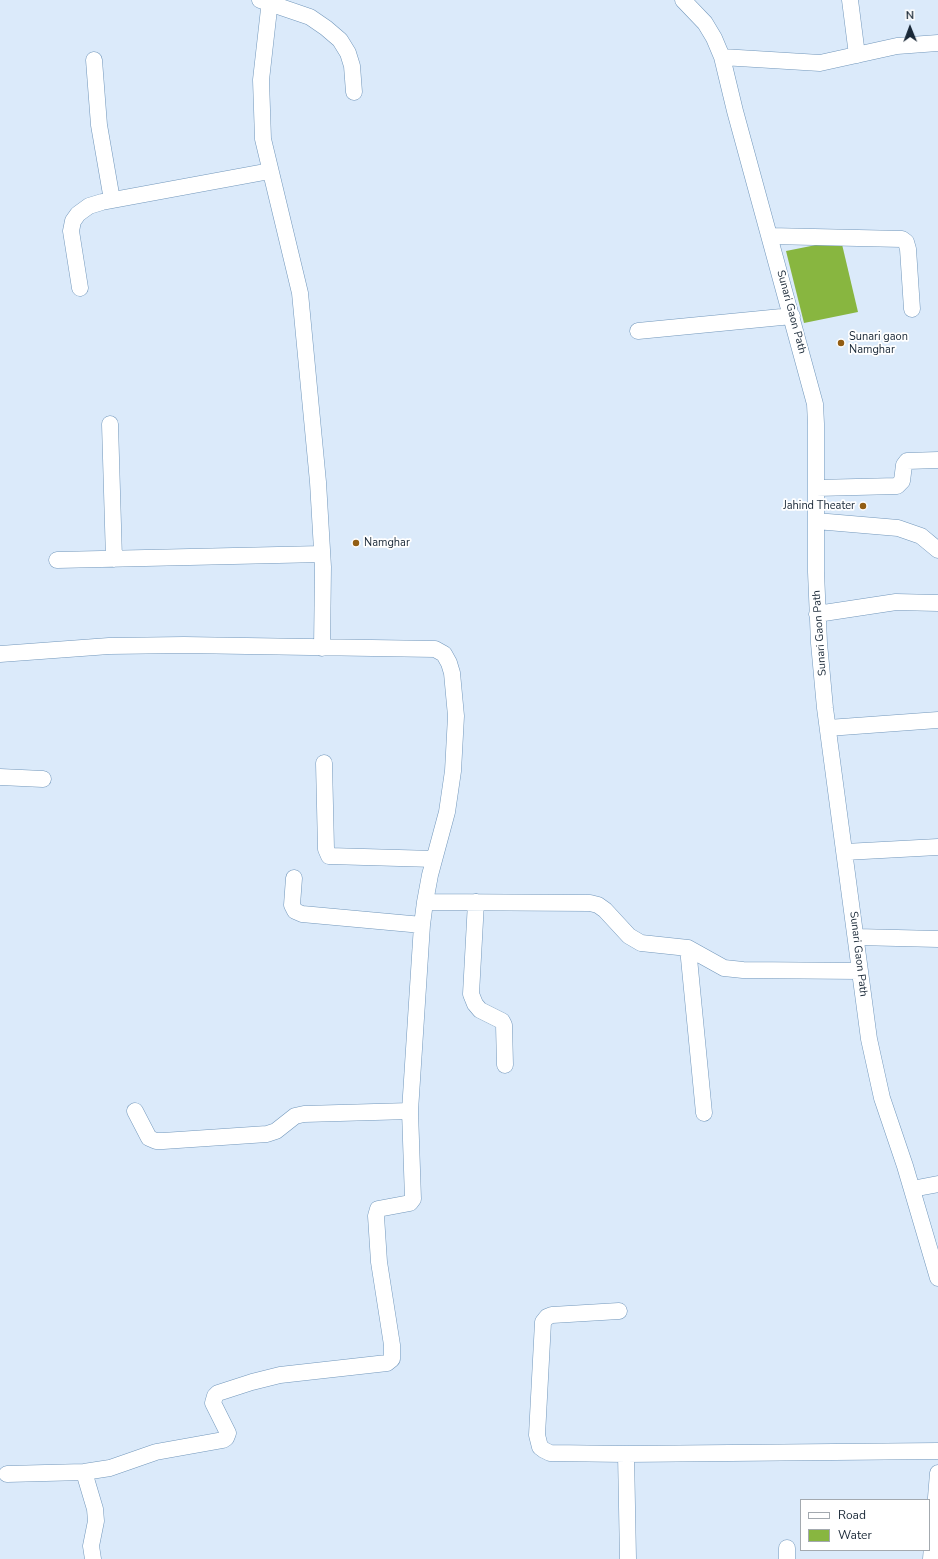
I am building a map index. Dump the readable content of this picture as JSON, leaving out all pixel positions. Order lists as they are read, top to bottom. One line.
{"streets":{"street":["Sunari Gaon Path"]},"places":["Sunari gaon Namghar","Jahind Theater","Namghar"],"legend":["Road","Water"],"north":"top"}
